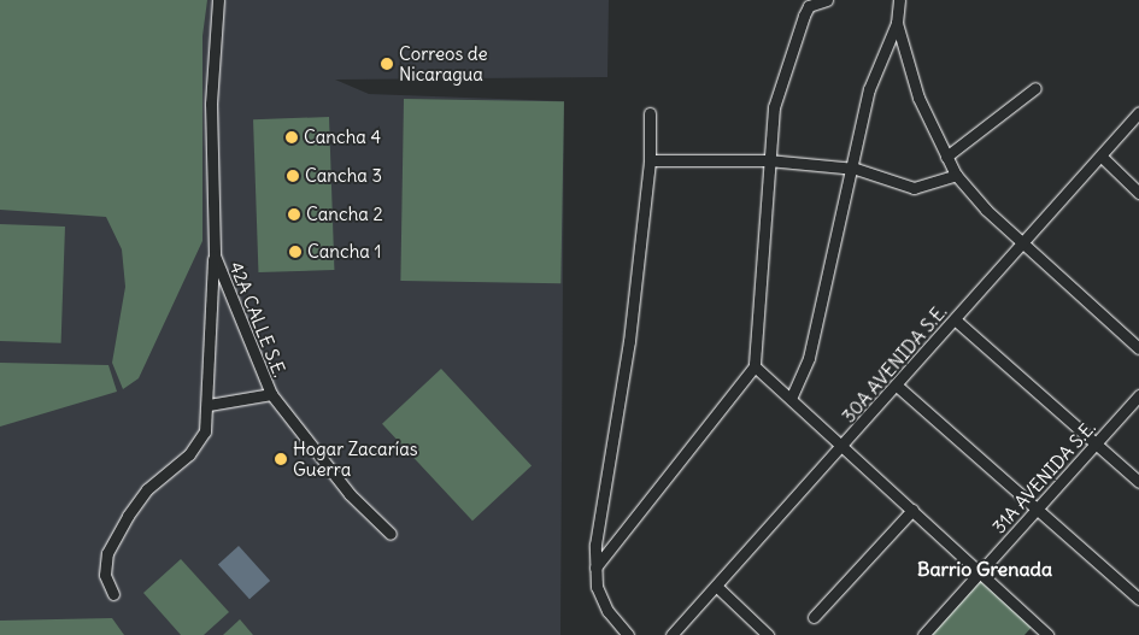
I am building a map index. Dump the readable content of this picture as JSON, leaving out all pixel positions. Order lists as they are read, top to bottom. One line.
{"streets":{"street":["42A CALLE S.E.","30A AVENIDA S.E.","31A AVENIDA S.E."]},"districts":["Barrio Grenada"],"places":["Correos de Nicaragua","Cancha 4","Cancha 3","Cancha 2","Cancha 1","Hogar Zacarías Guerra"]}
